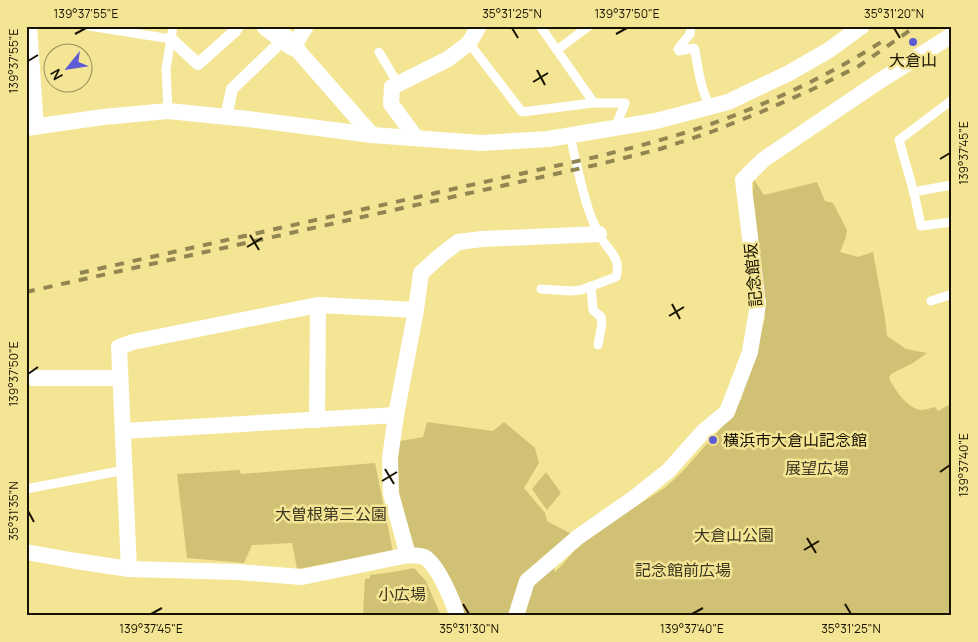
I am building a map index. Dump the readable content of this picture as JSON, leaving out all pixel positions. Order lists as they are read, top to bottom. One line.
{"streets":{"street":["記念館坂"]},"parks":["展望広場","大曽根第三公園","大倉山公園","記念館前広場","小広場"],"places":["大倉山","横浜市大倉山記念館"],"north":"bottom left","coordinates":["139°37'55\"E","35°31'25\"N","139°37'50\"E","35°31'20\"N","139°37'45\"E","139°37'40\"E","35°31'35\"N","35°31'30\"N"]}
